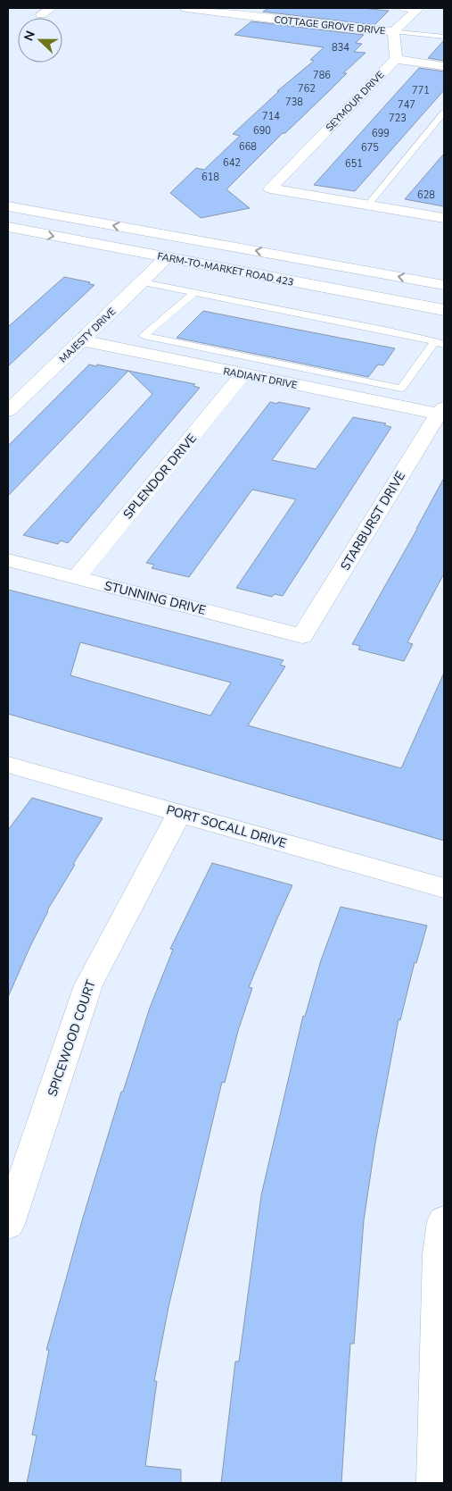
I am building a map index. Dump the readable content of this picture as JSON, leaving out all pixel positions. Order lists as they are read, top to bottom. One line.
{"streets":{"street":["COTTAGE GROVE DRIVE","SEYMOUR DRIVE","FARM-TO-MARKET ROAD 423","MAJESTY DRIVE","RADIANT DRIVE","SPLENDOR DRIVE","STARBURST DRIVE","STUNNING DRIVE","PORT SOCALL DRIVE","SPICEWOOD COURT"]},"crossings":[["FARM-TO-MARKET ROAD 423","MAJESTY DRIVE"],["MAJESTY DRIVE","RADIANT DRIVE"],["RADIANT DRIVE","SPLENDOR DRIVE"],["RADIANT DRIVE","STARBURST DRIVE"],["SPLENDOR DRIVE","STUNNING DRIVE"],["STARBURST DRIVE","STUNNING DRIVE"],["PORT SOCALL DRIVE","SPICEWOOD COURT"]],"house_numbers":["834","786","762","771","738","747","714","723","690","699","668","675","642","651","618","628"],"north":"left"}
